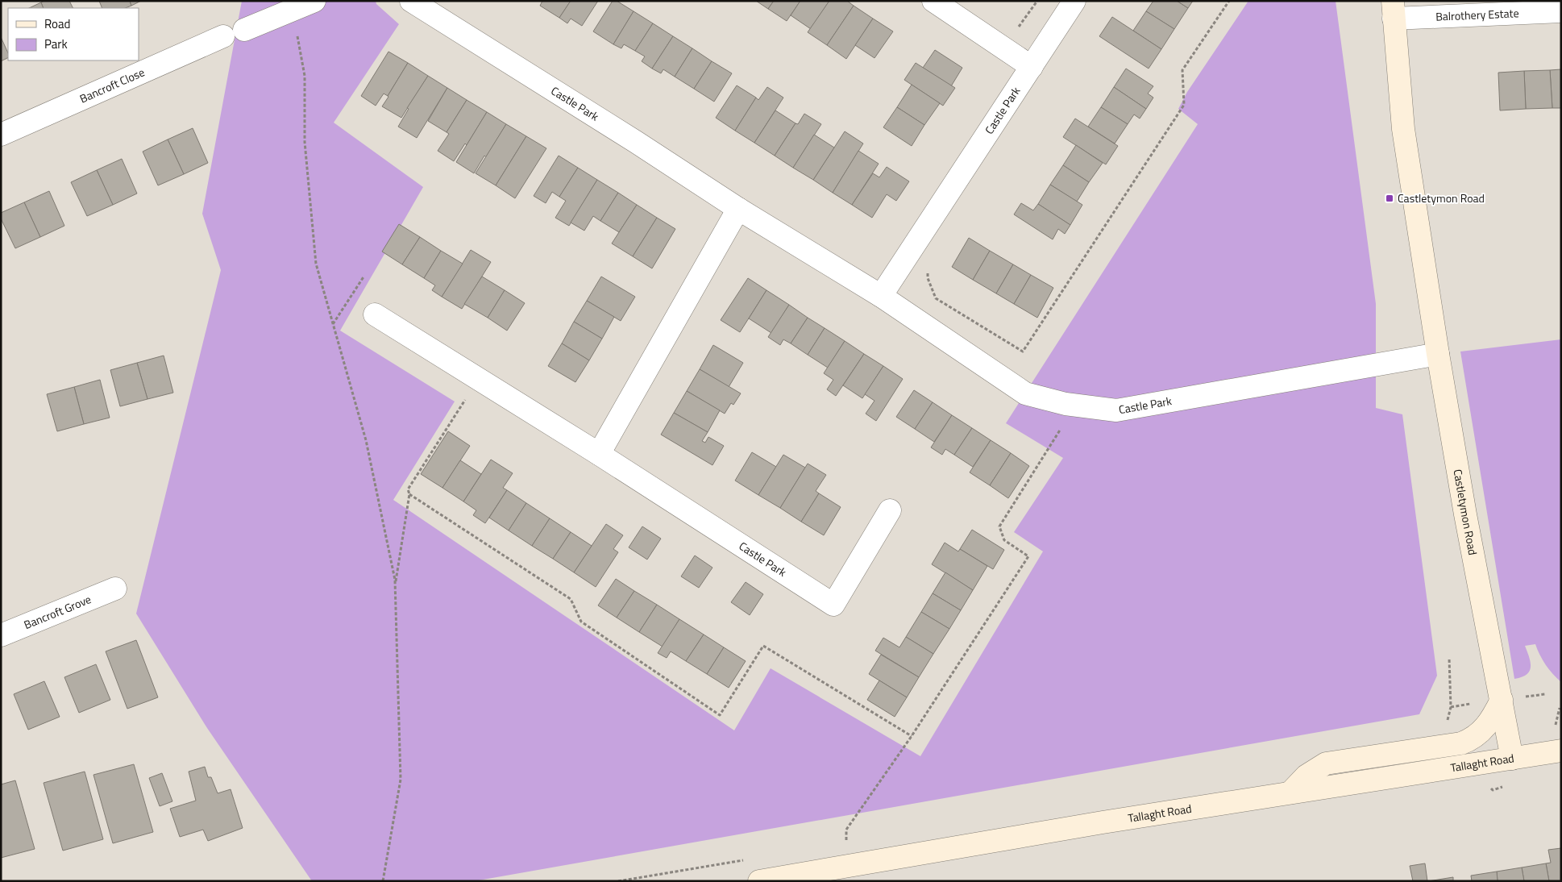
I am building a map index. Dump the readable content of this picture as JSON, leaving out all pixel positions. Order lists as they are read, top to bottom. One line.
{"streets":{"street":["Balrothery Estate","Bancroft Close","Castle Park","Castletymon Road","Bancroft Grove","Tallaght Road"]},"crossings":[["Balrothery Estate","Castletymon Road"],["Castle Park","Castletymon Road"],["Castletymon Road","Tallaght Road"]],"places":{"transit":["Castletymon Road"]},"legend":["Road","Park"]}
